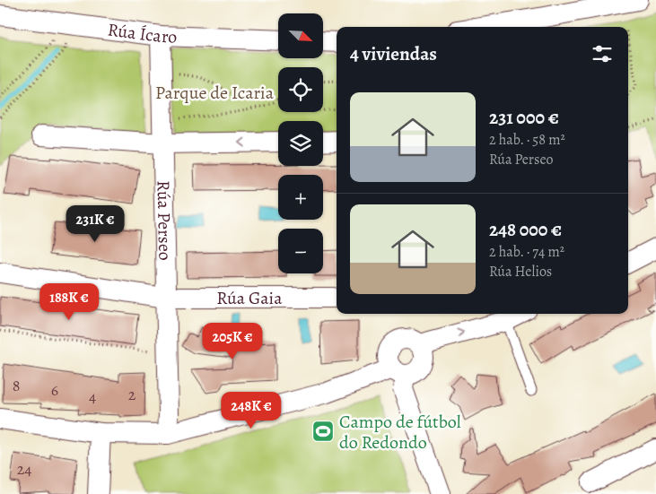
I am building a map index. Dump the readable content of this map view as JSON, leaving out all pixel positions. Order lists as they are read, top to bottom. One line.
{"streets":{"street":["Rúa Ícaro","Rúa Perseo","Rúa Gaia"]},"crossings":[["Rúa Ícaro","Rúa Perseo"],["Rúa Perseo","Rúa Gaia"]],"parks":["Parque de Icaria"],"places":{"sports":["Campo de fútbol do Redondo"]},"house_numbers":["8","6","2","4","24"],"north":"bottom right","page":{"map_buttons":["+","−"],"heading":"4 viviendas","list":[{"name":"231 000 €","note":"2 hab. · 58 m² · Rúa Perseo"},{"name":"248 000 €","note":"2 hab. · 74 m² · Rúa Helios"}],"price":["231K €","188K €","205K €","248K €"]}}
